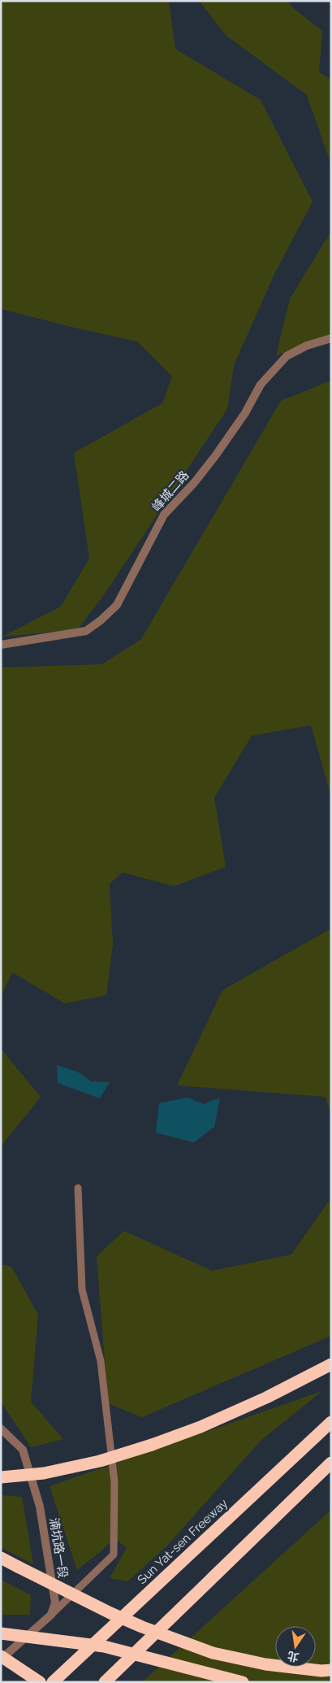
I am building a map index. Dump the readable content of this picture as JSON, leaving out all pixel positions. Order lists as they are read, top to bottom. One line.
{"streets":{"highway":["Sun Yat-sen Freeway"],"street":["峰城二路","湳坑路一段"]},"north":"bottom"}
